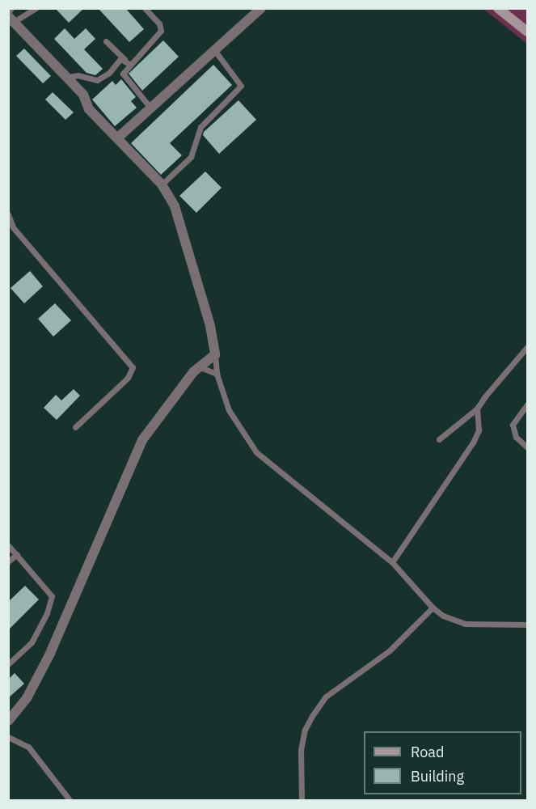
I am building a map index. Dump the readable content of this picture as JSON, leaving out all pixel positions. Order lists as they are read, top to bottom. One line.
{"legend":["Road","Building"]}
